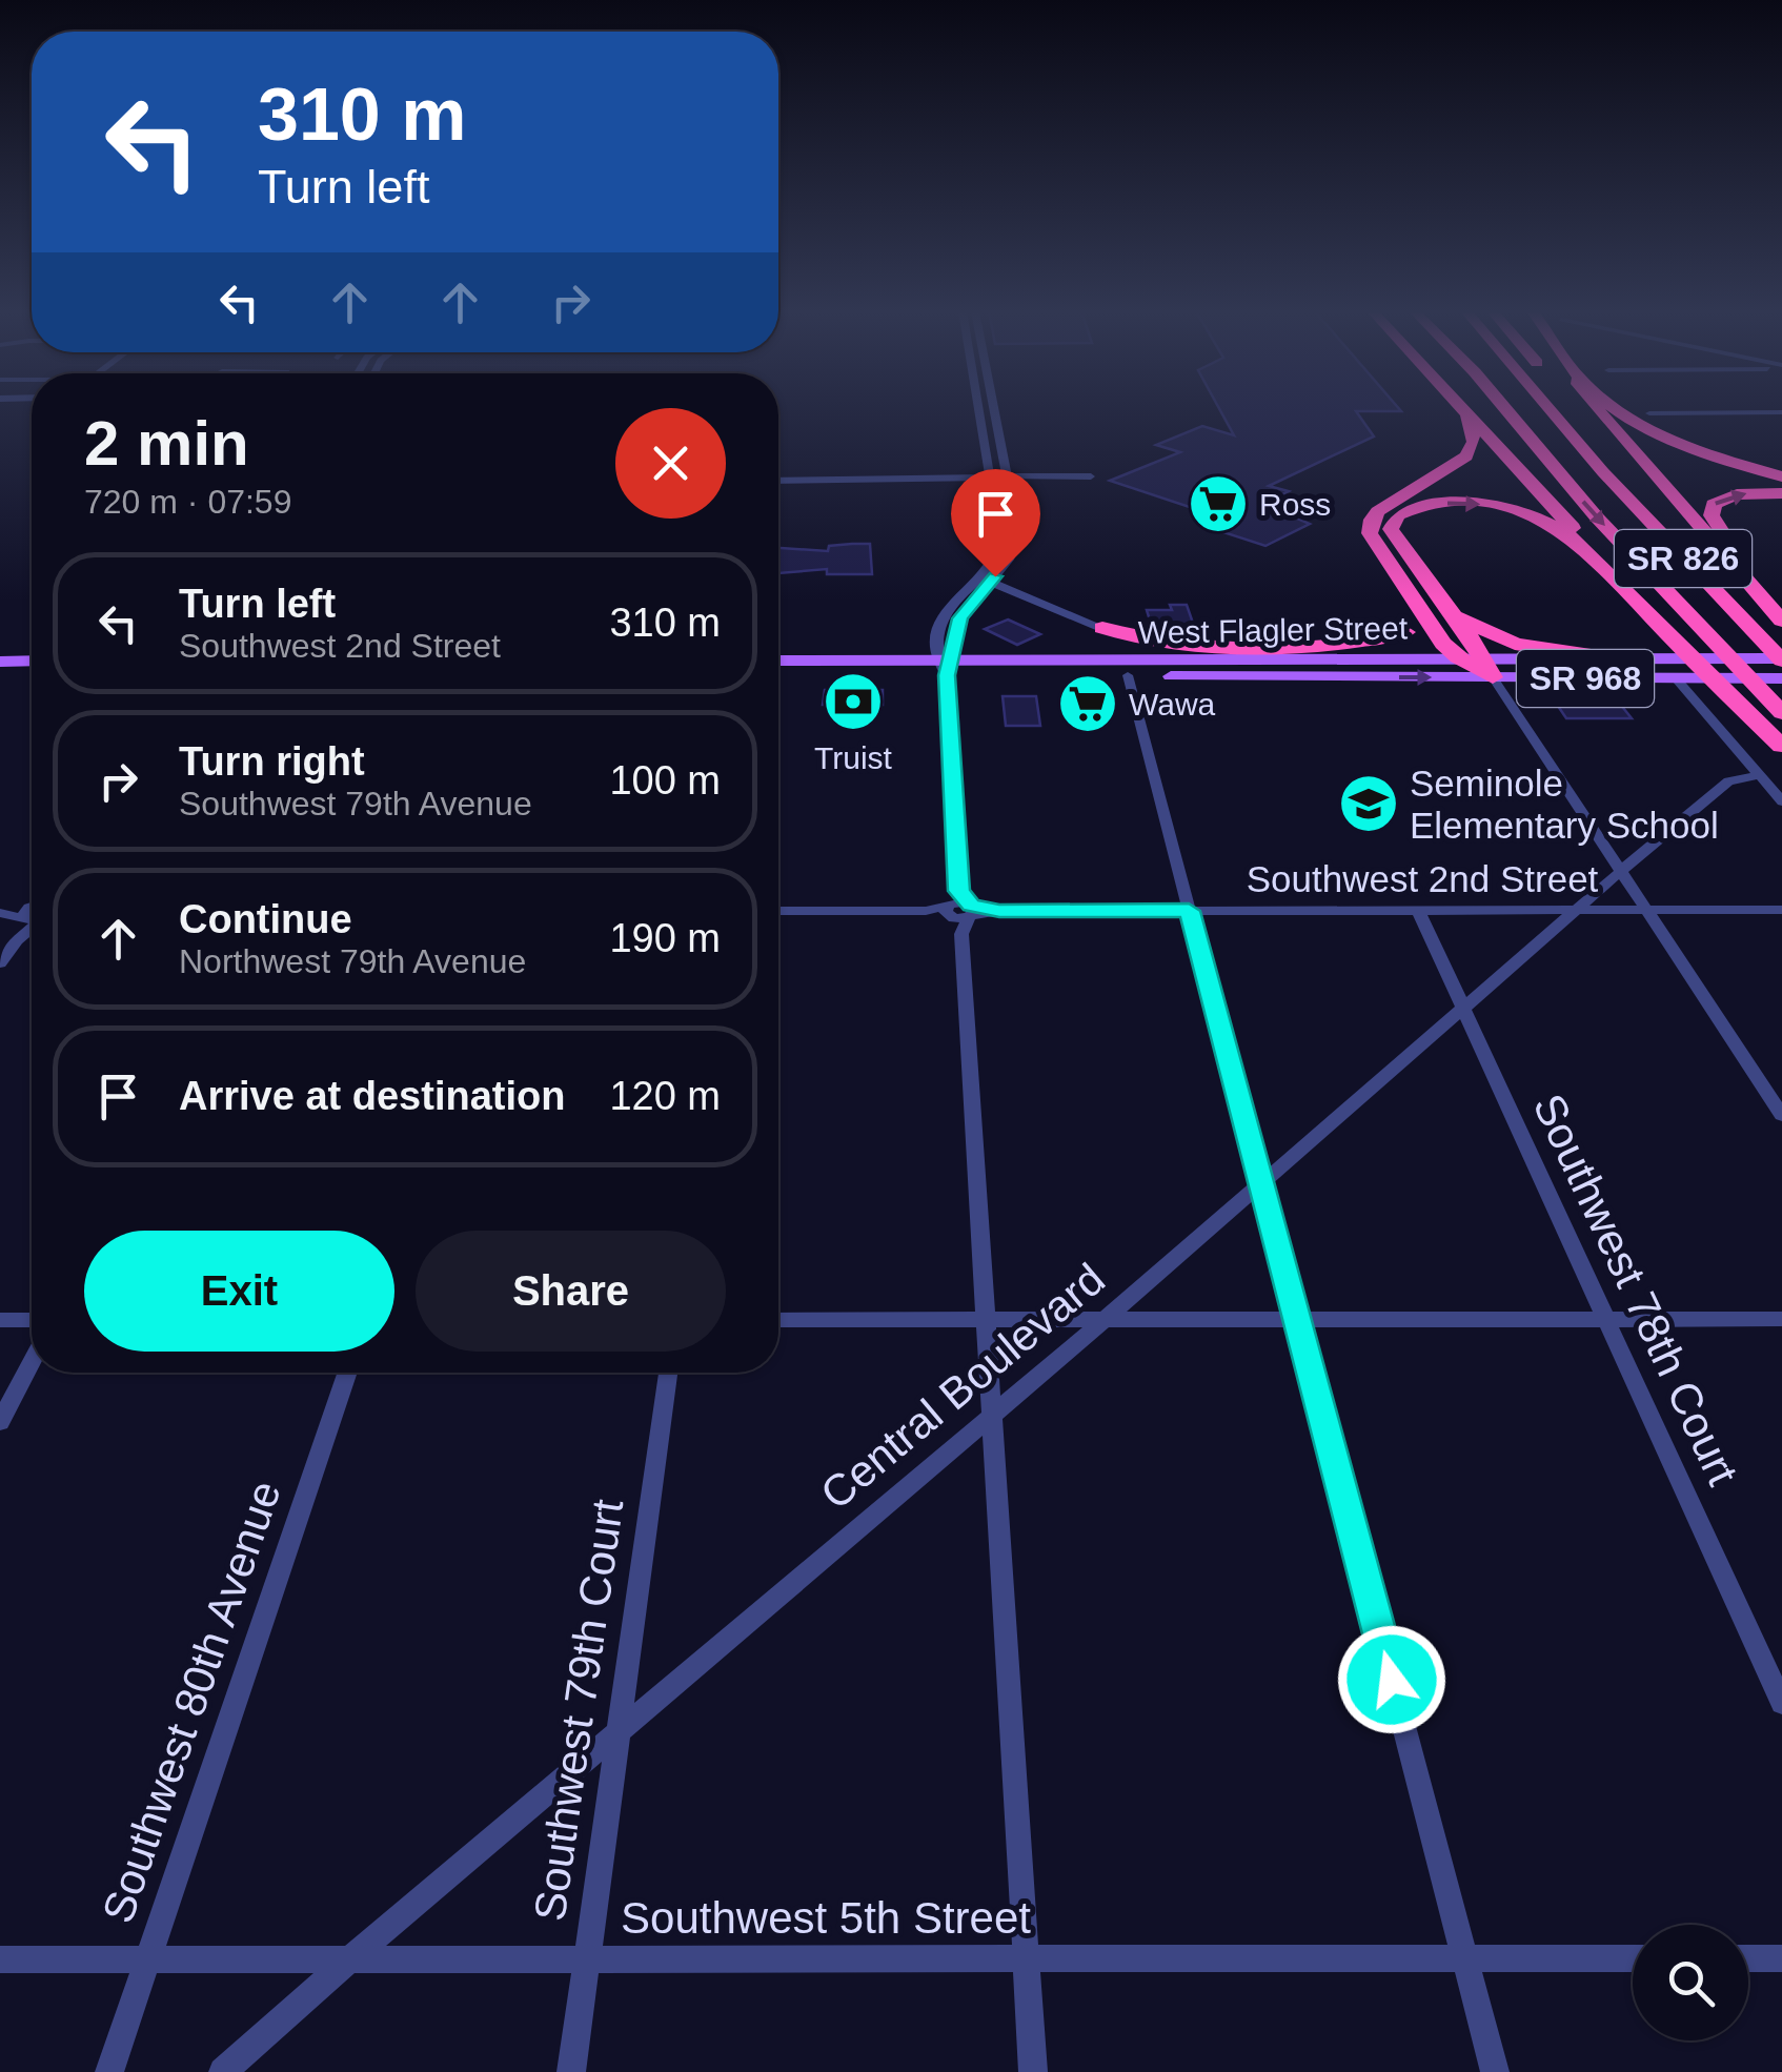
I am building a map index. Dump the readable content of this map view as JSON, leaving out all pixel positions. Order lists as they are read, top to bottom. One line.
{"streets":{"highway":["SR 826"],"main road":["West Flagler Street","SR 968"],"street":["Southwest 2nd Street","Southwest 78th Court","Central Boulevard","Southwest 80th Avenue","Southwest 79th Court","Southwest 5th Street"]},"crossings":[["SR 826","West Flagler Street"],["Southwest 2nd Street","Southwest 78th Court"],["Southwest 2nd Street","Central Boulevard"],["Southwest 78th Court","Central Boulevard"],["Central Boulevard","Southwest 79th Court"],["Central Boulevard","Southwest 5th Street"],["Southwest 80th Avenue","Southwest 5th Street"],["Southwest 79th Court","Southwest 5th Street"]],"places":{"supermarket":["Ross","Wawa"],"bank":["Truist"],"school or university":["Seminole Elementary School"]},"page":{"turn":["310 m","Turn left"],"heading":["2 min","720 m · 07:59"],"list":[{"name":"Turn left","note":"Southwest 2nd Street","value":"310 m"},{"name":"Turn right","note":"Southwest 79th Avenue","value":"100 m"},{"name":"Continue","note":"Northwest 79th Avenue","value":"190 m"},{"name":"Arrive at destination","value":"120 m"}],"buttons":["Exit","Share"]}}
